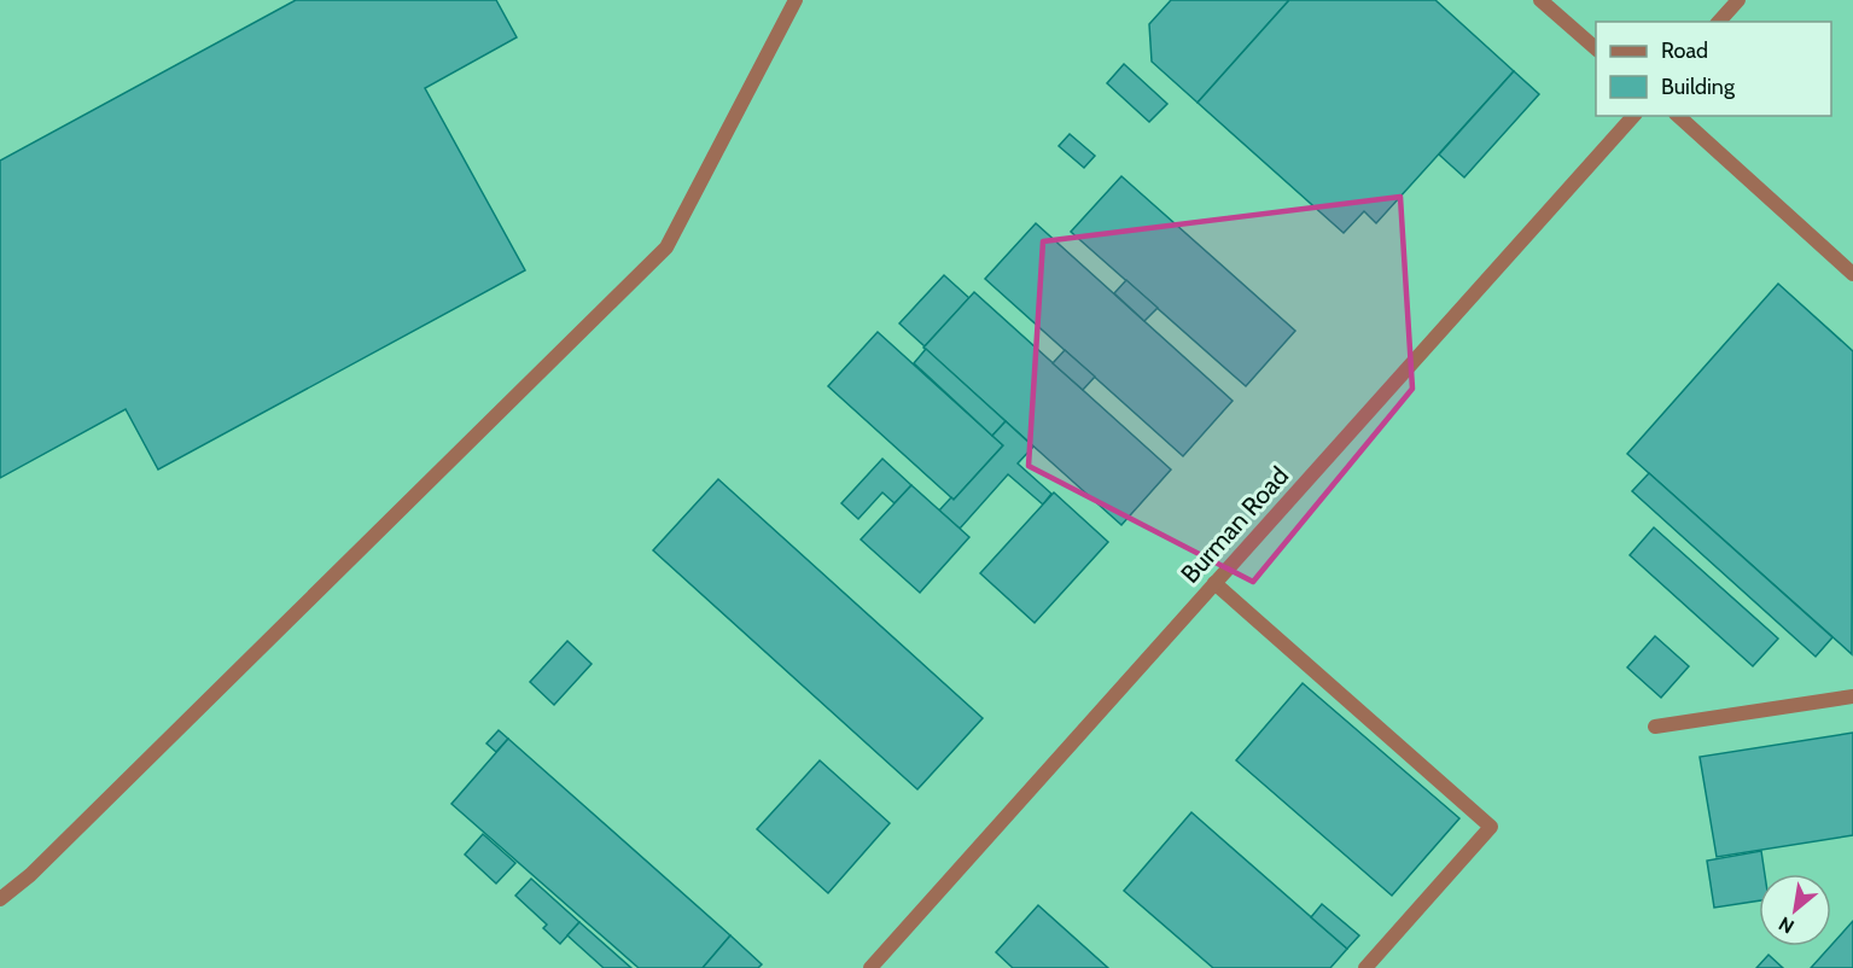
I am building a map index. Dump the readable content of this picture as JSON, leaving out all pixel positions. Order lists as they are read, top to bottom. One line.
{"streets":{"street":["Burman Road"]},"legend":["Road","Building"],"north":"bottom left"}
